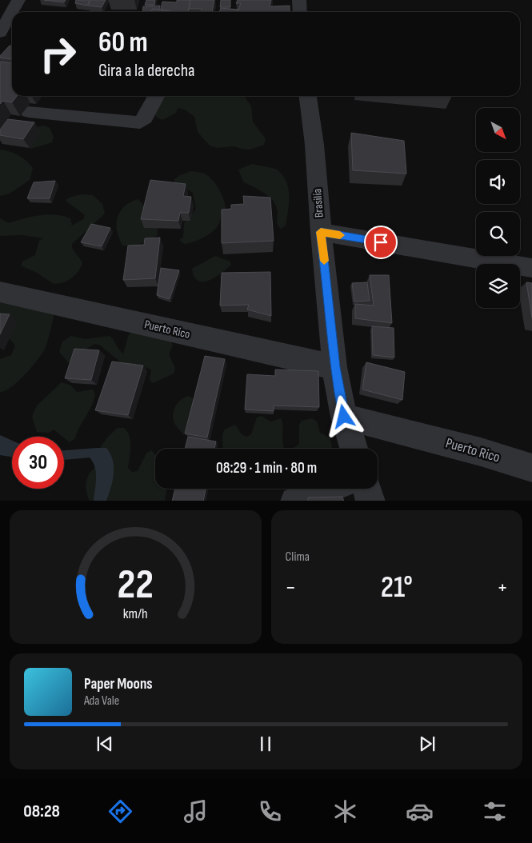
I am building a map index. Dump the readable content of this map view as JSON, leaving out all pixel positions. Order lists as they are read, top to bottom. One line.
{"streets":{"street":["Brasilia","Puerto Rico"]},"crossings":[["Brasilia","Puerto Rico"]],"north":"bottom right","page":{"turn":["60 m","Gira a la derecha"],"limit":"30","trip":"08:29 · 1 min · 80 m","tile":"Clima","heat":["−","21°","+"],"song":["Paper Moons","Ada Vale"],"tabs":"08:28","gauge":["22","km/h"]}}
